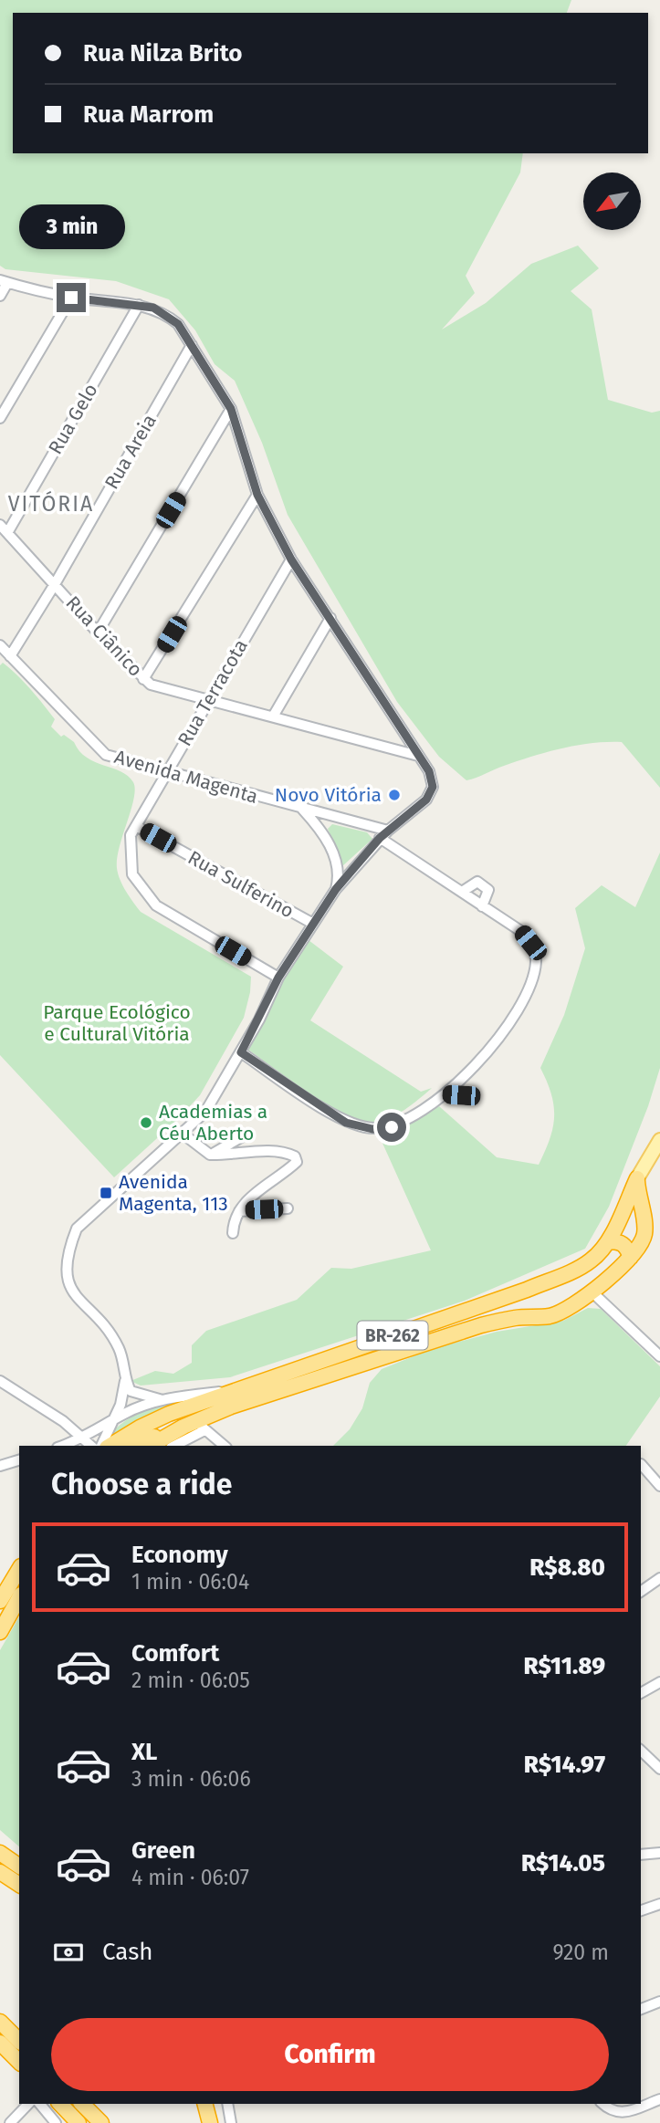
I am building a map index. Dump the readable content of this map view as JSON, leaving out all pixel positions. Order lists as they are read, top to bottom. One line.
{"streets":{"highway":["BR-262"],"street":["Rua Gelo","Rua Areia","Rua Ciânico","Rua Terracota","Avenida Magenta","Rua Sulferino"]},"crossings":[["Rua Gelo","Rua Ciânico"],["Rua Areia","Rua Ciânico"],["Rua Areia","Avenida Magenta"],["Rua Ciânico","Rua Terracota"],["Rua Terracota","Avenida Magenta"],["Rua Terracota","Rua Sulferino"]],"districts":["VITÓRIA"],"parks":["Parque Ecológico e Cultural Vitória"],"places":{"other":["Novo Vitória","Academias a Céu Aberto"],"transit":["Avenida Magenta, 113"]},"north":"bottom left","page":{"banner":["Rua Nilza Brito","Rua Marrom"],"bubble":"3 min","heading":"Choose a ride","list":[{"name":"Economy","note":"1 min · 06:04","value":"R$8.80"},{"name":"Comfort","note":"2 min · 06:05","value":"R$11.89"},{"name":"XL","note":"3 min · 06:06","value":"R$14.97"},{"name":"Green","note":"4 min · 06:07","value":"R$14.05"}],"pay":["Cash","920 m"],"buttons":"Confirm"}}
